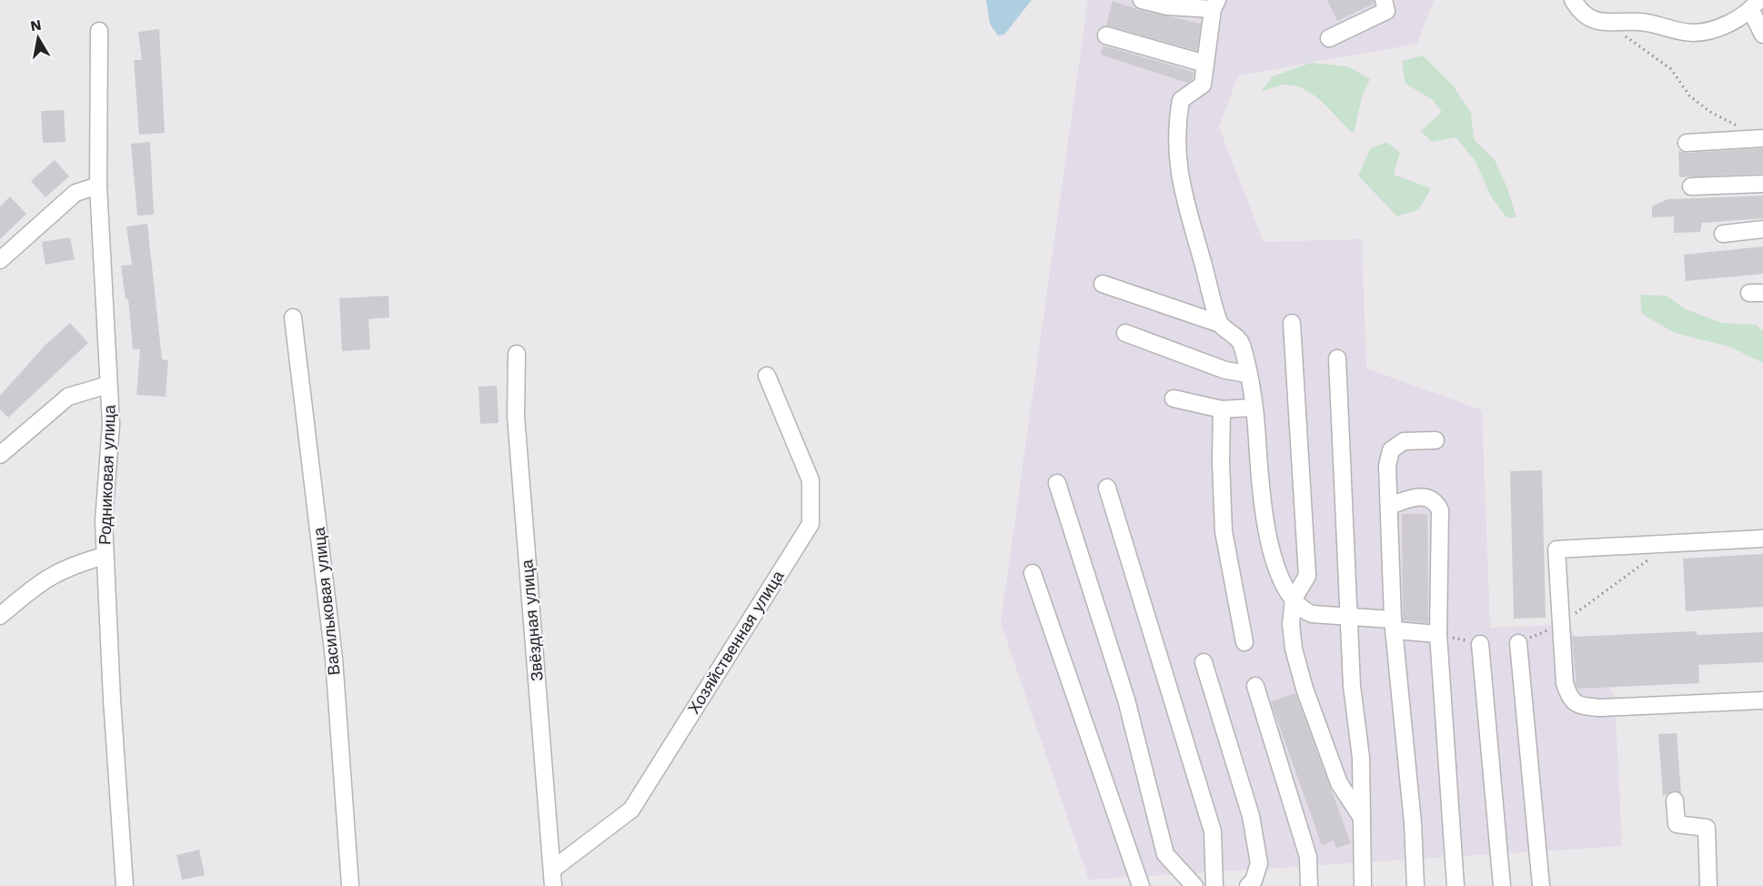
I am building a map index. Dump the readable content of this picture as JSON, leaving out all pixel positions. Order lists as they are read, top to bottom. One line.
{"streets":{"street":["Родниковая улица","Васильковая улица","Звёздная улица","Хозяйственная улица"]},"crossings":[["Звёздная улица","Хозяйственная улица"]],"north":"top"}
